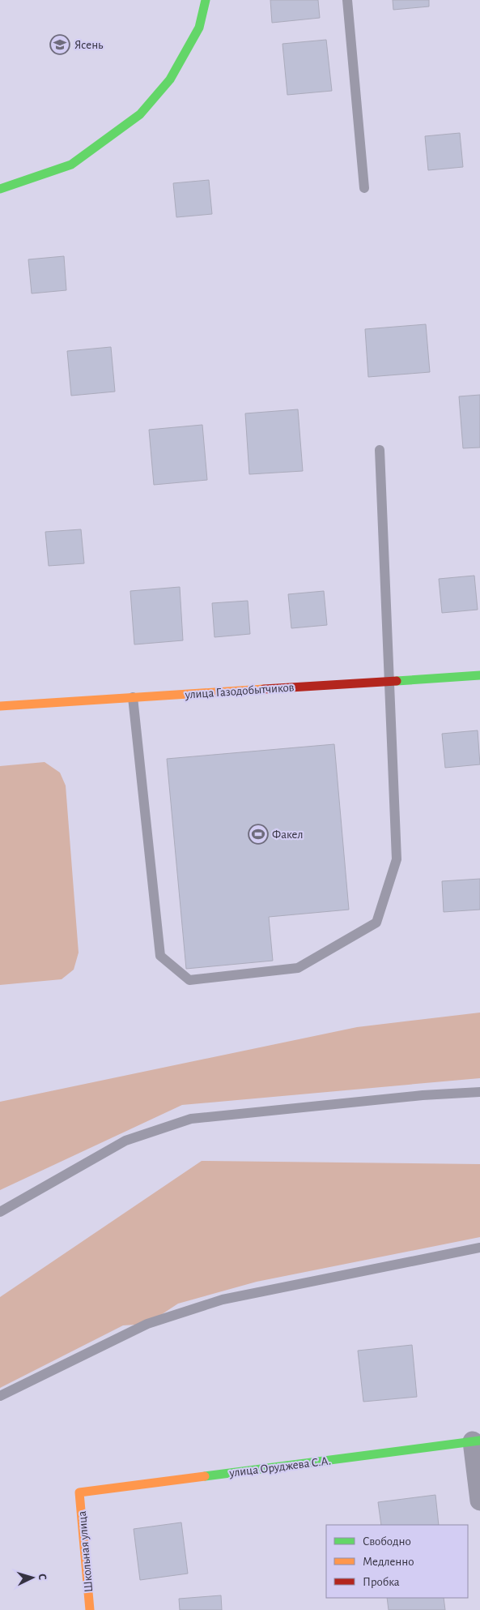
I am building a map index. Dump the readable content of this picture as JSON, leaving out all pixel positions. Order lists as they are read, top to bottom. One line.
{"streets":{"street":["улица Газодобытчиков","улица Оруджева С.А.","Школьная улица"]},"crossings":[["улица Оруджева С.А.","Школьная улица"]],"places":{"school or university":["Ясень"],"sports":["Факел"]},"legend":["Свободно","Медленно","Пробка"],"north":"right"}
